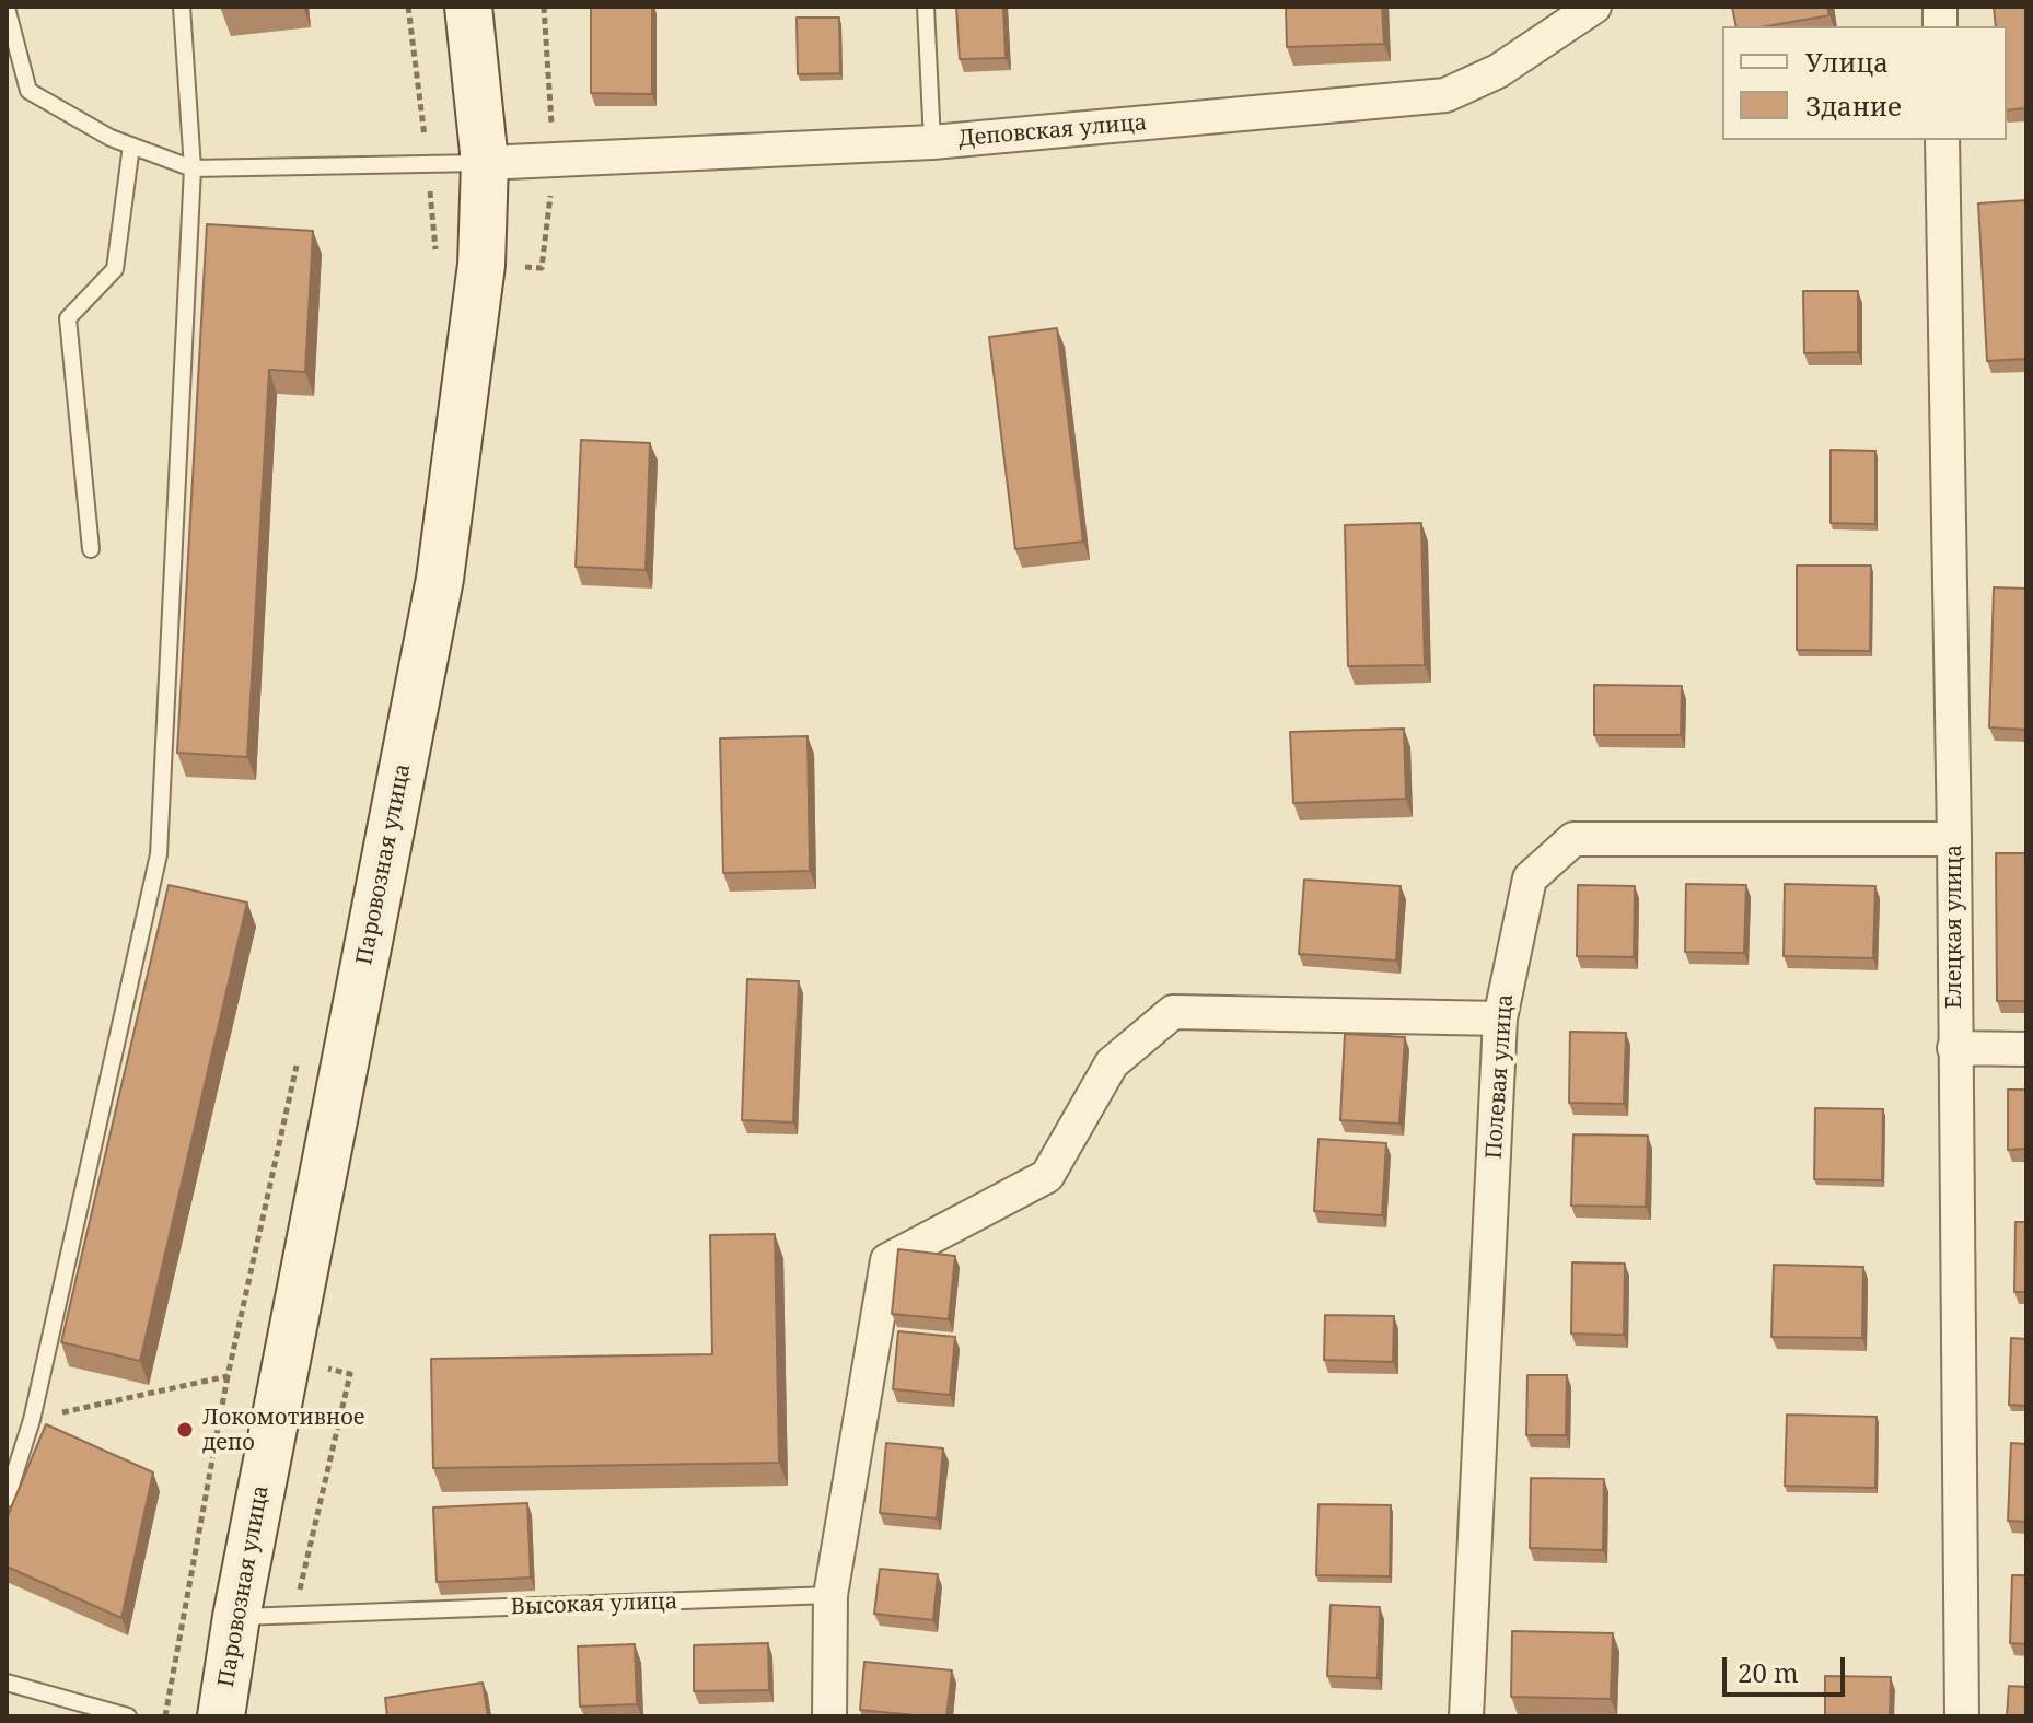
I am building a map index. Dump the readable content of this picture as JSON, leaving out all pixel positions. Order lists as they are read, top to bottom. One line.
{"streets":{"main road":["Паровозная улица"],"street":["Деповская улица","Елецкая улица","Полевая улица"],"lane":["Высокая улица"]},"crossings":[["Деповская улица","Паровозная улица"],["Паровозная улица","Высокая улица"],["Елецкая улица","Полевая улица"]],"places":["Локомотивное депо"],"legend":["Улица","Здание"],"scale_bar":"20 m"}
